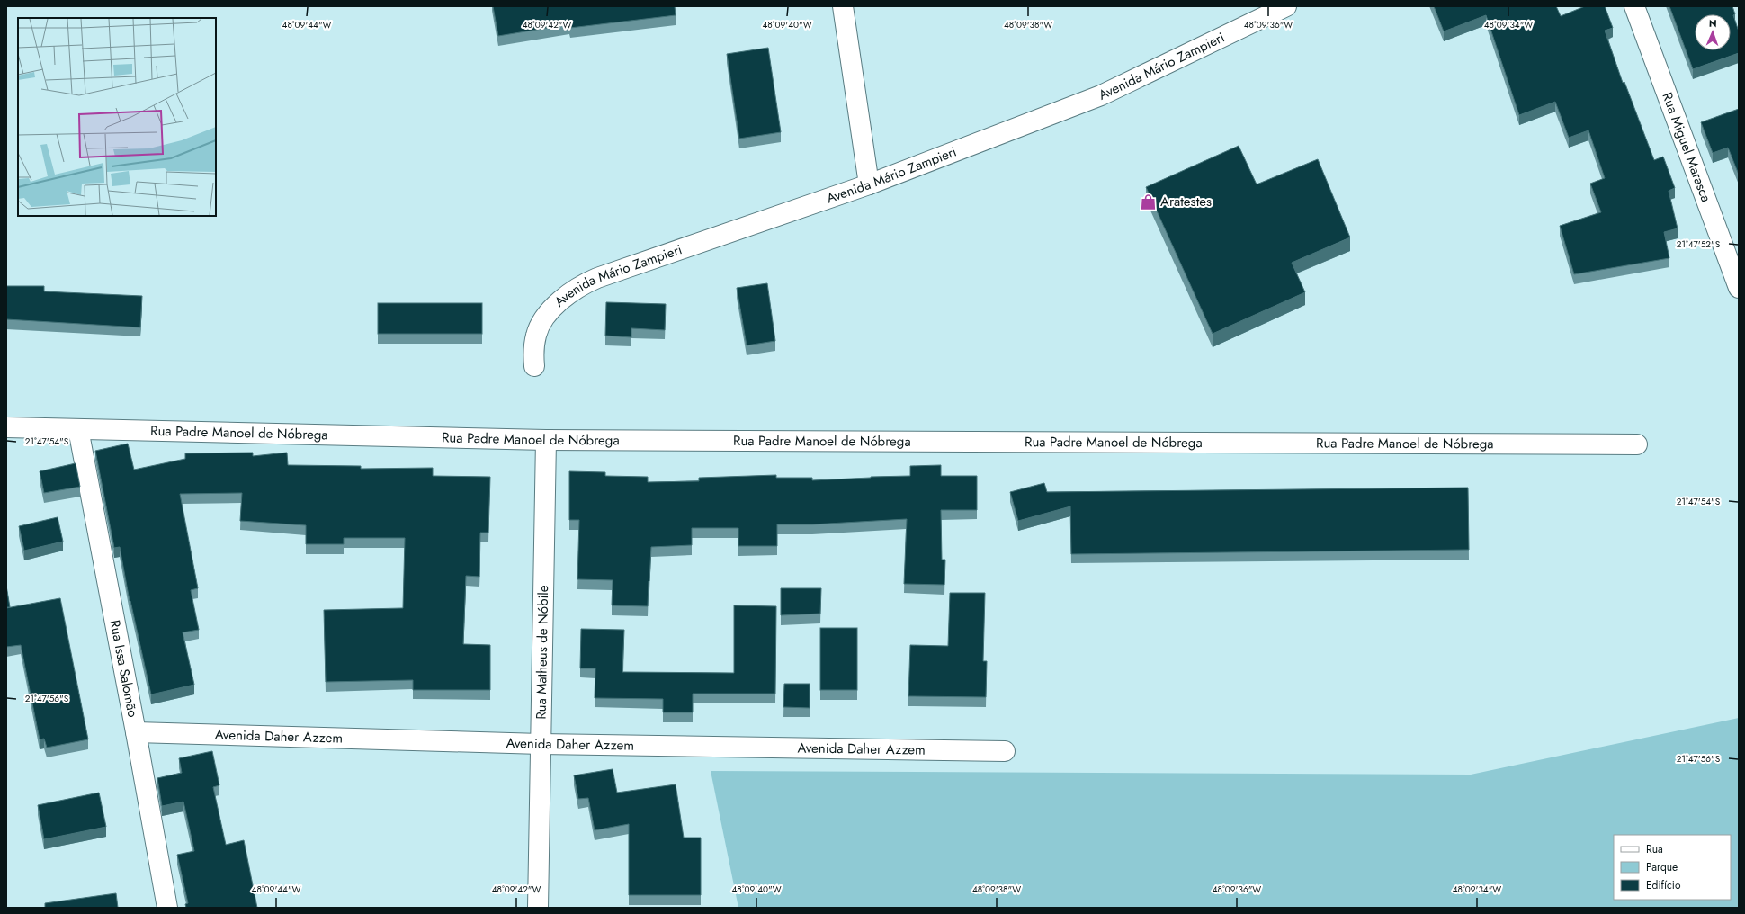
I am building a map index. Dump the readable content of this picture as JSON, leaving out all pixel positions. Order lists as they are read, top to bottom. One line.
{"streets":{"street":["Avenida Mário Zampieri","Rua Miguel Marasca","Rua Padre Manoel de Nóbrega","Rua Matheus de Nóbile","Rua Issa Salomão","Avenida Daher Azzem"]},"crossings":[["Rua Padre Manoel de Nóbrega","Rua Matheus de Nóbile"],["Rua Padre Manoel de Nóbrega","Rua Issa Salomão"],["Rua Matheus de Nóbile","Avenida Daher Azzem"],["Rua Issa Salomão","Avenida Daher Azzem"]],"places":{"shop":["Aratestes"]},"legend":["Rua","Parque","Edifício"],"north":"top","coordinates":["48°09'44\"W","48°09'42\"W","48°09'40\"W","48°09'38\"W","48°09'36\"W","48°09'34\"W","21°47'52\"S","21°47'54\"S","21°47'56\"S"]}
